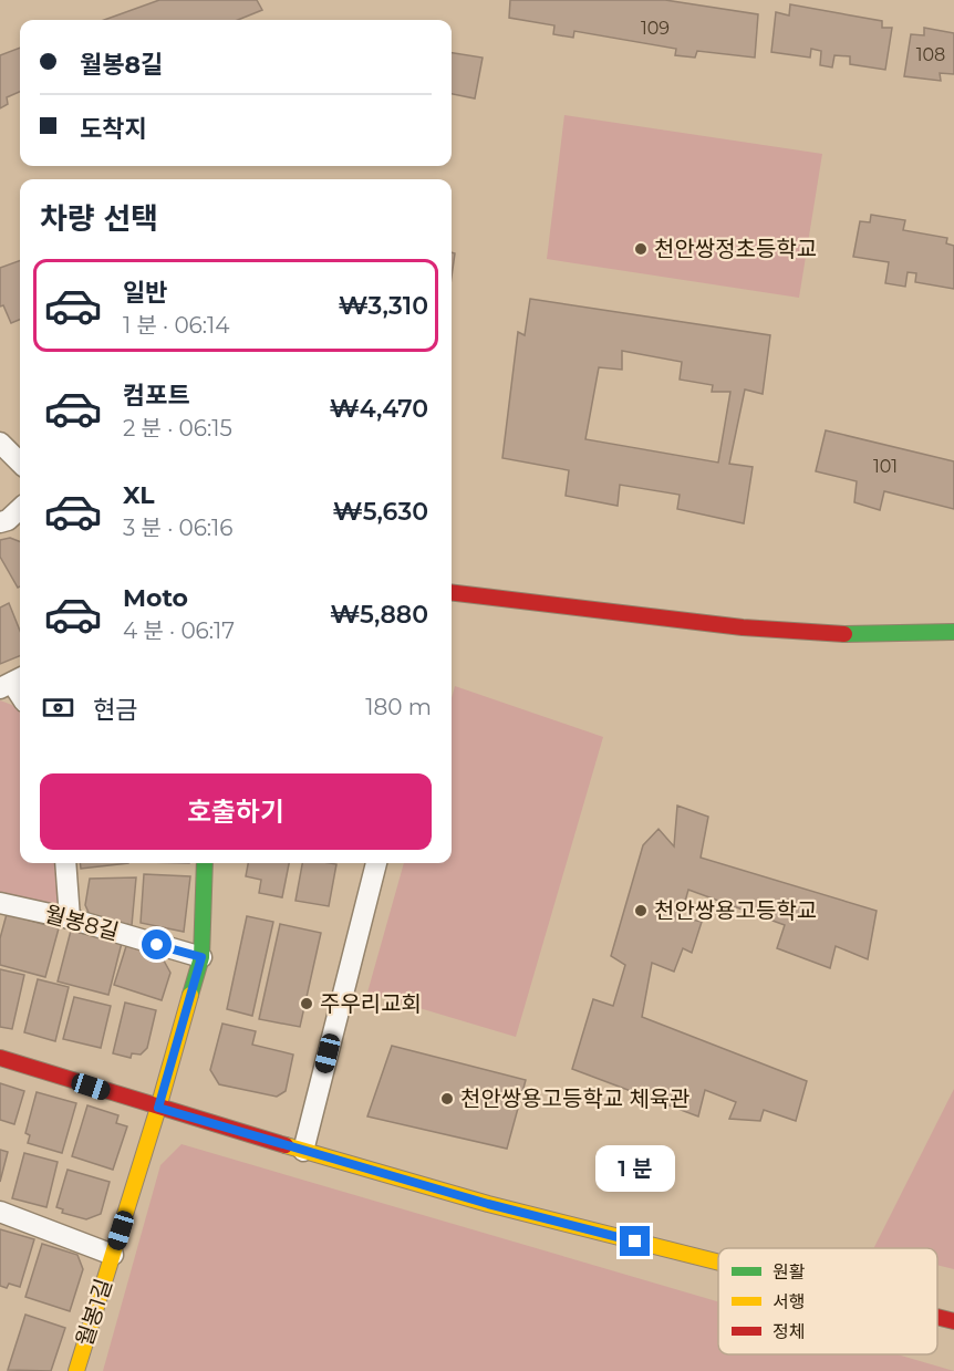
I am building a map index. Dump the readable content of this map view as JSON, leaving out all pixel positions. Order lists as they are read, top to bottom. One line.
{"streets":{"street":["월봉8길","월봉1길"]},"crossings":[["월봉8길","월봉1길"]],"places":["천안쌍정초등학교","천안쌍용고등학교","주우리교회","천안쌍용고등학교 체육관"],"house_numbers":["109","108","101"],"legend":["원활","서행","정체"],"page":{"banner":["월봉8길","도착지"],"heading":"차량 선택","list":[{"name":"일반","note":"1 분 · 06:14","value":"₩3,310"},{"name":"컴포트","note":"2 분 · 06:15","value":"₩4,470"},{"name":"XL","note":"3 분 · 06:16","value":"₩5,630"},{"name":"Moto","note":"4 분 · 06:17","value":"₩5,880"}],"pay":["현금","180 m"],"buttons":"호출하기","bubble":"1 분"}}
